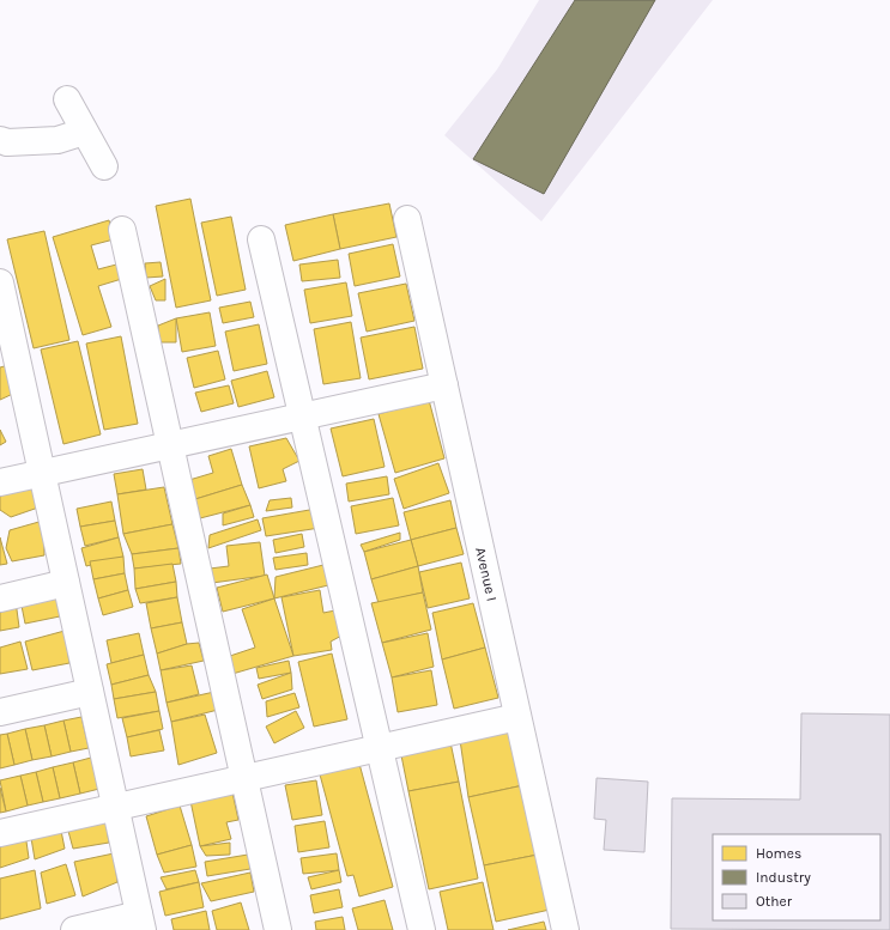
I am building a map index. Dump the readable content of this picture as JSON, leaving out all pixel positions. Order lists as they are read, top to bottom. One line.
{"streets":{"street":["Avenue I"]},"legend":["Homes","Industry","Other"]}
